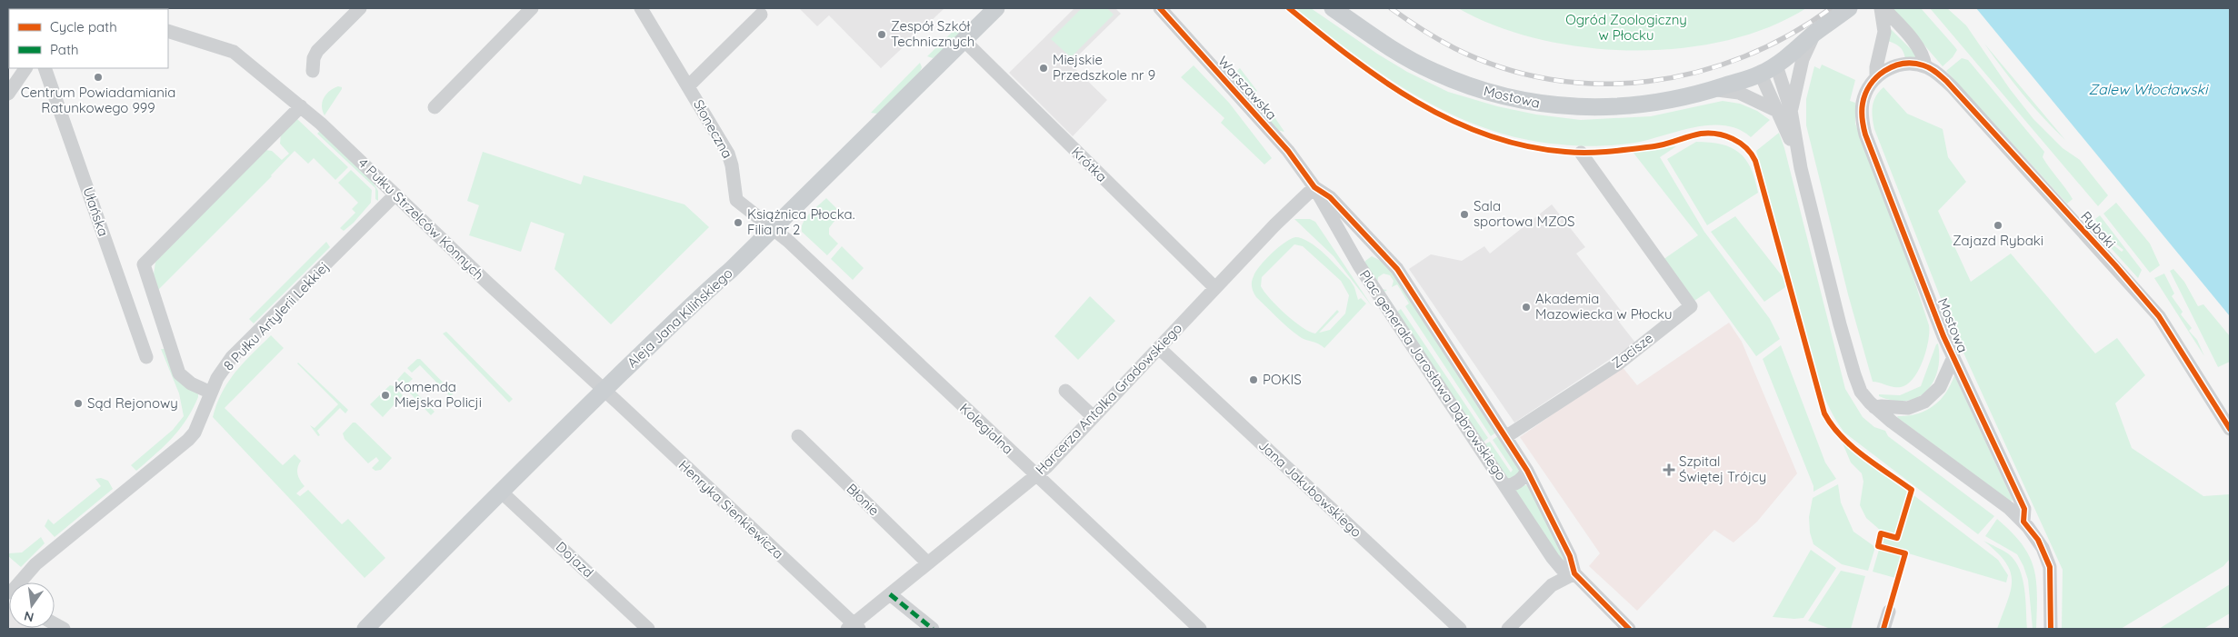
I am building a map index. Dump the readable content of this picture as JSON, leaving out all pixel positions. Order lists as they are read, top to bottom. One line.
{"streets":{"main road":["Mostowa","Aleja Jana Kilińskiego"],"street":["Warszawska","Słoneczna","Krótka","Ułańska","4 Pułku Strzelców Konnych","Rybaki","8 Pułku Artylerii Lekkiej","Zacisze","Plac generała Jarosława Dąbrowskiego","Harcerza Antolka Gradowskiego","Kolegialna","Jana Jakubowskiego","Błonie","Henryka Sienkiewicza","Dojazd"]},"crossings":[["Warszawska","Plac generała Jarosława Dąbrowskiego"],["Warszawska","Harcerza Antolka Gradowskiego"],["Słoneczna","Kolegialna"],["Krótka","Aleja Jana Kilińskiego"],["Krótka","Harcerza Antolka Gradowskiego"],["4 Pułku Strzelców Konnych","8 Pułku Artylerii Lekkiej"],["4 Pułku Strzelców Konnych","Aleja Jana Kilińskiego"],["4 Pułku Strzelców Konnych","Henryka Sienkiewicza"],["Aleja Jana Kilińskiego","Kolegialna"],["Aleja Jana Kilińskiego","Henryka Sienkiewicza"],["Aleja Jana Kilińskiego","Dojazd"],["Zacisze","Plac generała Jarosława Dąbrowskiego"],["Plac generała Jarosława Dąbrowskiego","Harcerza Antolka Gradowskiego"],["Harcerza Antolka Gradowskiego","Kolegialna"],["Harcerza Antolka Gradowskiego","Jana Jakubowskiego"],["Harcerza Antolka Gradowskiego","Błonie"],["Harcerza Antolka Gradowskiego","Henryka Sienkiewicza"]],"water":["Zalew Włocławski"],"parks":["Ogród Zoologiczny w Płocku"],"places":{"other":["Zespół Szkół Technicznych","Miejskie Przedszkole nr 9","Centrum Powiadamiania Ratunkowego 999","Sala sportowa MZOS","Książnica Płocka. Filia nr 2","Zajazd Rybaki","Akademia Mazowiecka w Płocku","POKIS","Komenda Miejska Policji","Sąd Rejonowy"],"health":["Szpital Świętej Trójcy"]},"legend":["Cycle path","Path"],"north":"bottom"}
